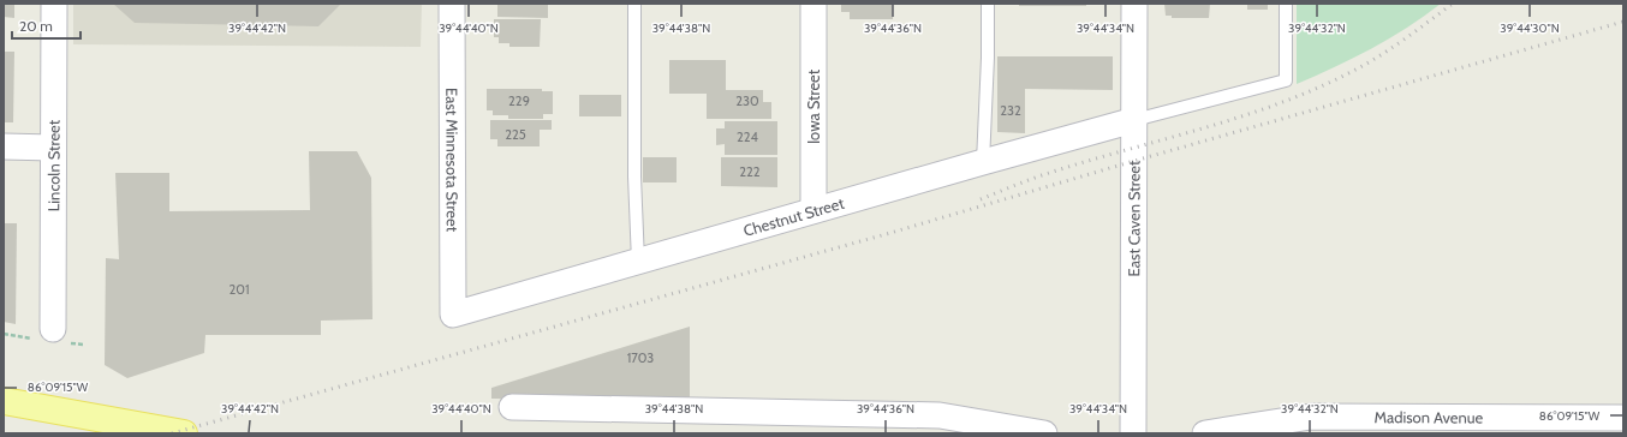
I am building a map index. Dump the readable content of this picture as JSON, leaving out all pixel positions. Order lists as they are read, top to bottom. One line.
{"streets":{"street":["Iowa Street","East Minnesota Street","Lincoln Street","Chestnut Street","East Caven Street","Madison Avenue"]},"crossings":[["Iowa Street","Chestnut Street"],["East Minnesota Street","Chestnut Street"],["Chestnut Street","East Caven Street"]],"house_numbers":["229","230","232","225","224","222","201","1703"],"scale_bar":"20 m","coordinates":["39°44'42\"N","39°44'40\"N","39°44'38\"N","39°44'36\"N","39°44'34\"N","39°44'32\"N","39°44'30\"N","86°09'15\"W"]}
